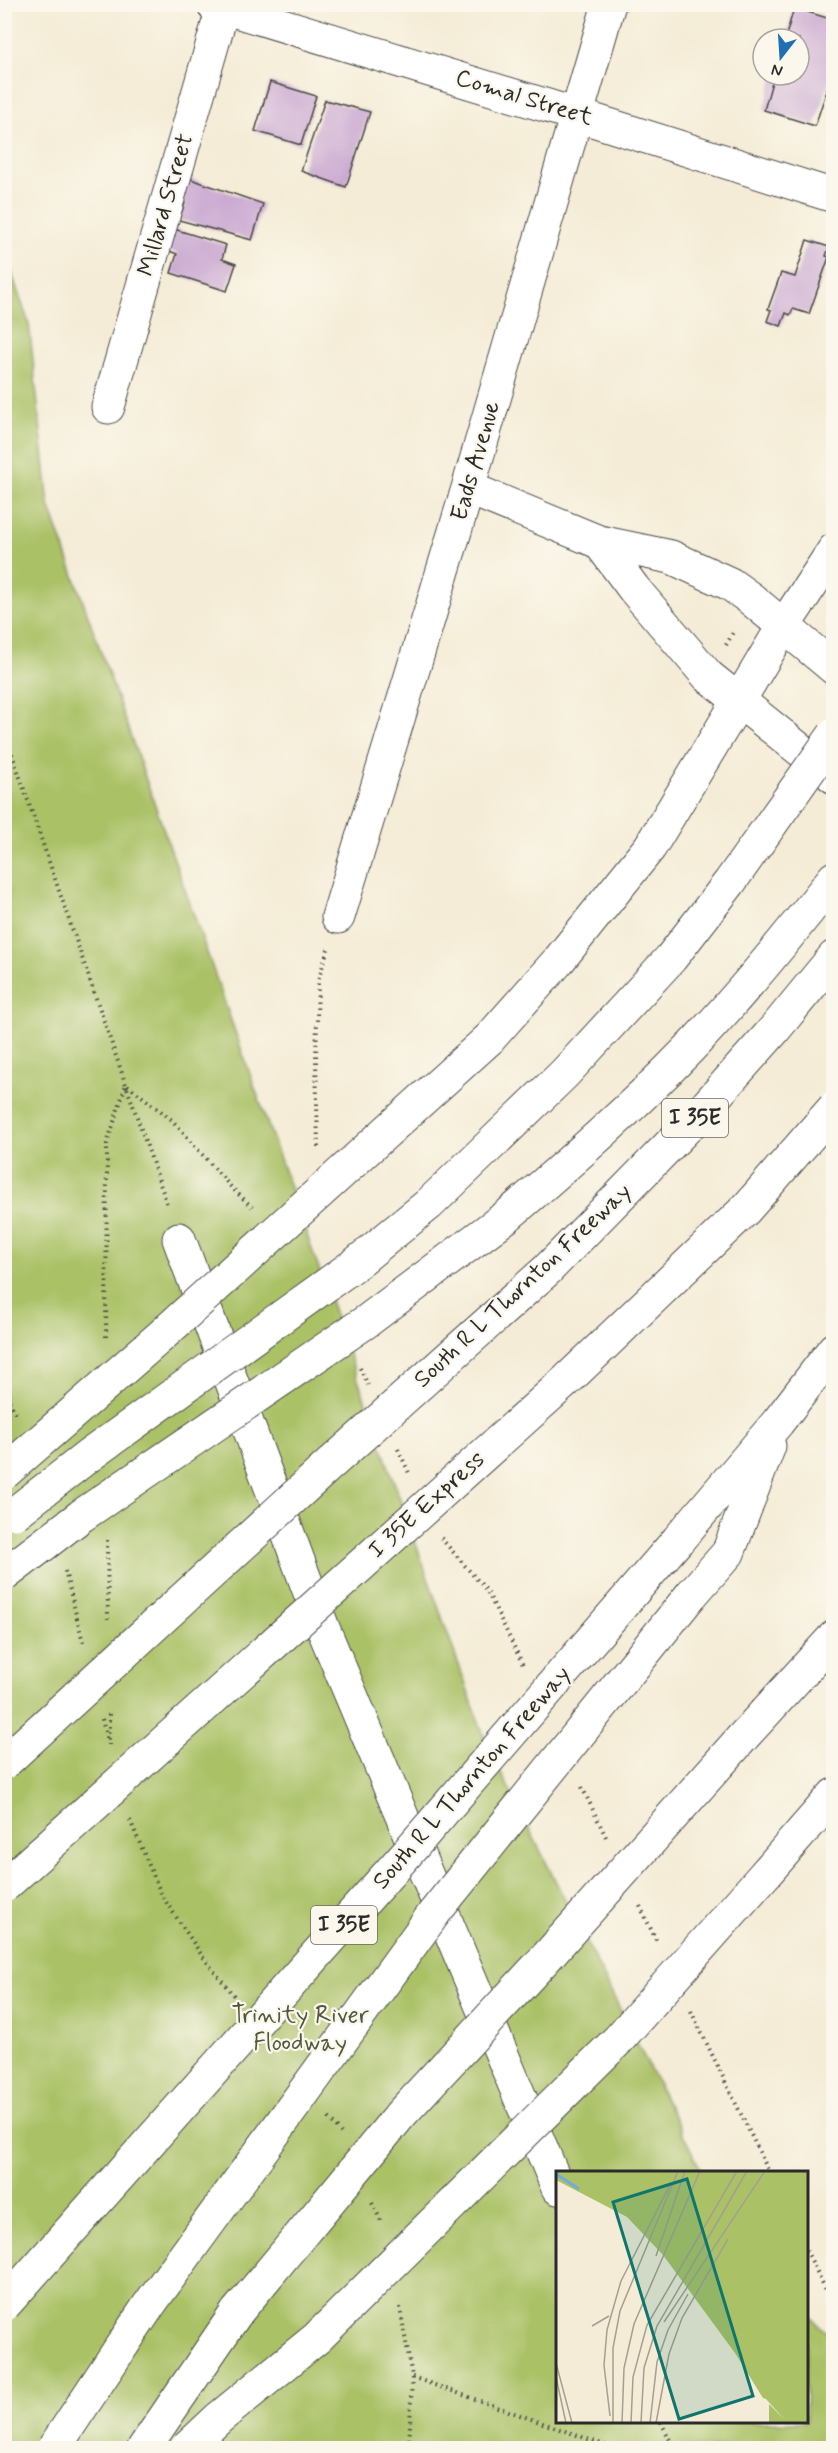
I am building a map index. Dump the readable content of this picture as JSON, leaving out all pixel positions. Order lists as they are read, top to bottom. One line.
{"streets":{"main road":["Comal Street","Millard Street","Eads Avenue","I 35E","South R L Thornton Freeway","I 35E Express"]},"crossings":[["Comal Street","Millard Street"],["Comal Street","Eads Avenue"]],"parks":["Trinity River Floodway"],"north":"bottom"}
